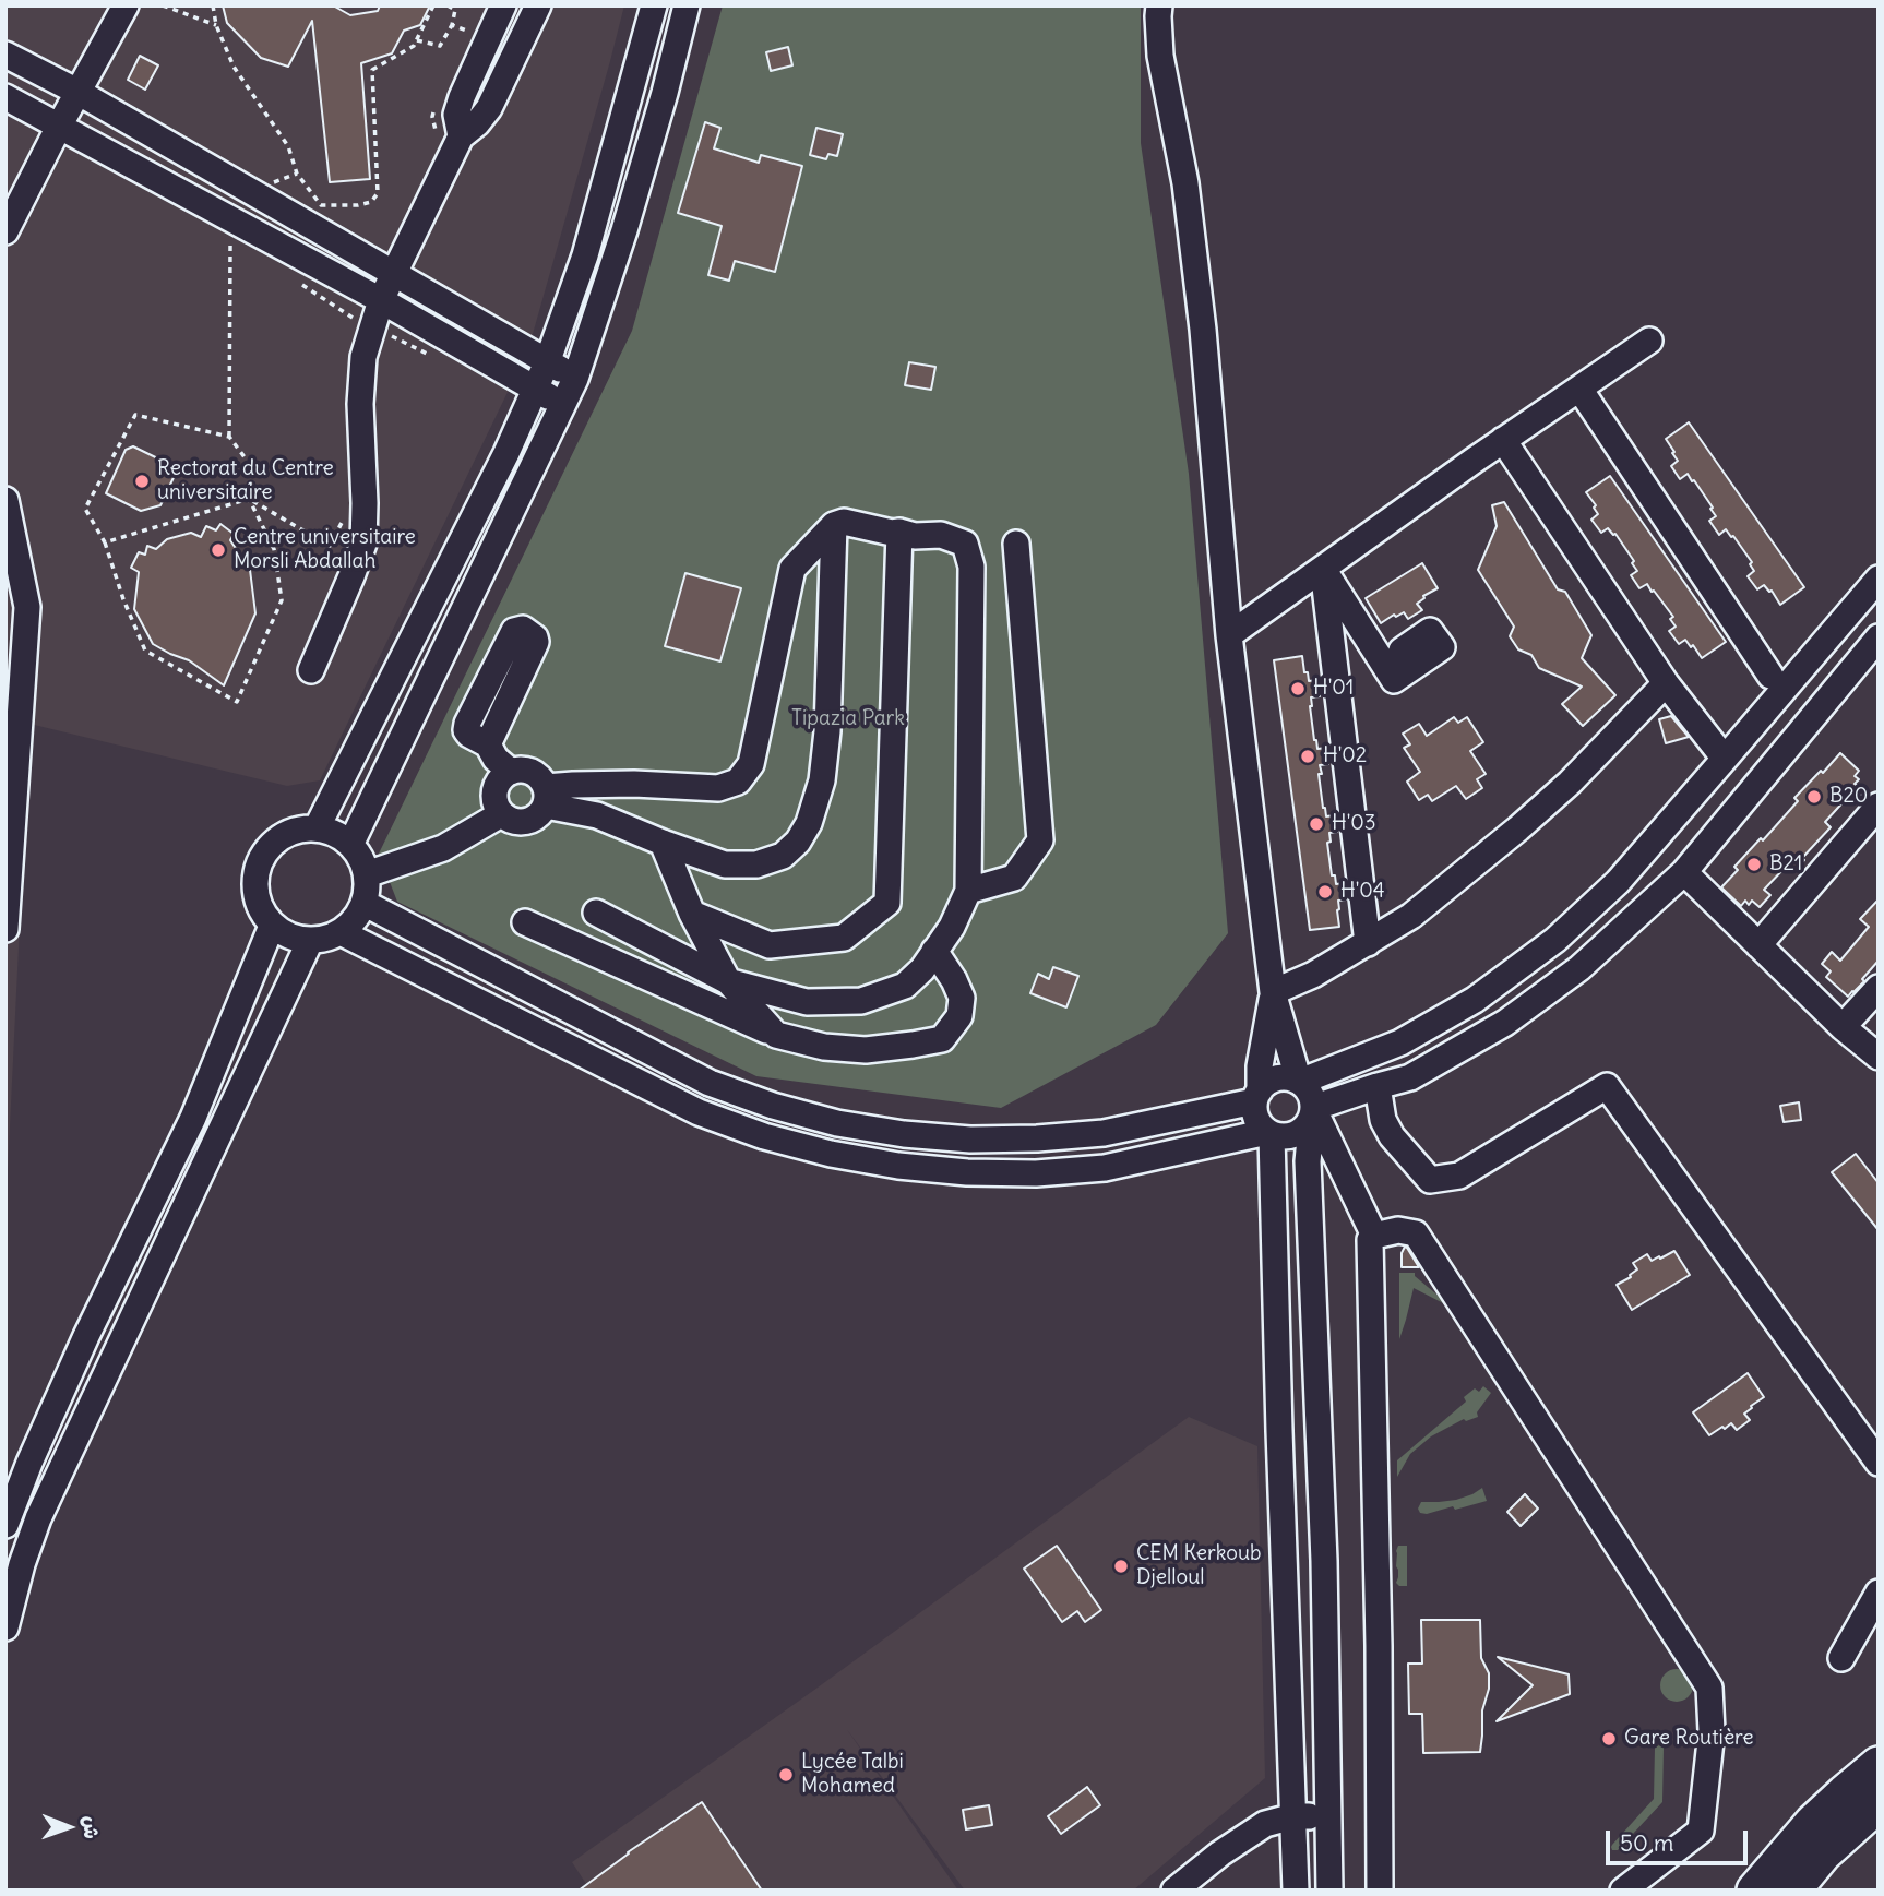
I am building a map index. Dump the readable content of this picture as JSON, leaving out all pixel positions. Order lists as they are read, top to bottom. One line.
{"parks":["Tipazia Park"],"places":["Rectorat du Centre universitaire","Centre universitaire Morsli Abdallah","H'01","H'02","B20","H'03","B21","H'04","CEM Kerkoub Djelloul","Gare Routière","Lycée Talbi Mohamed"],"scale_bar":"50 m","north":"right"}
